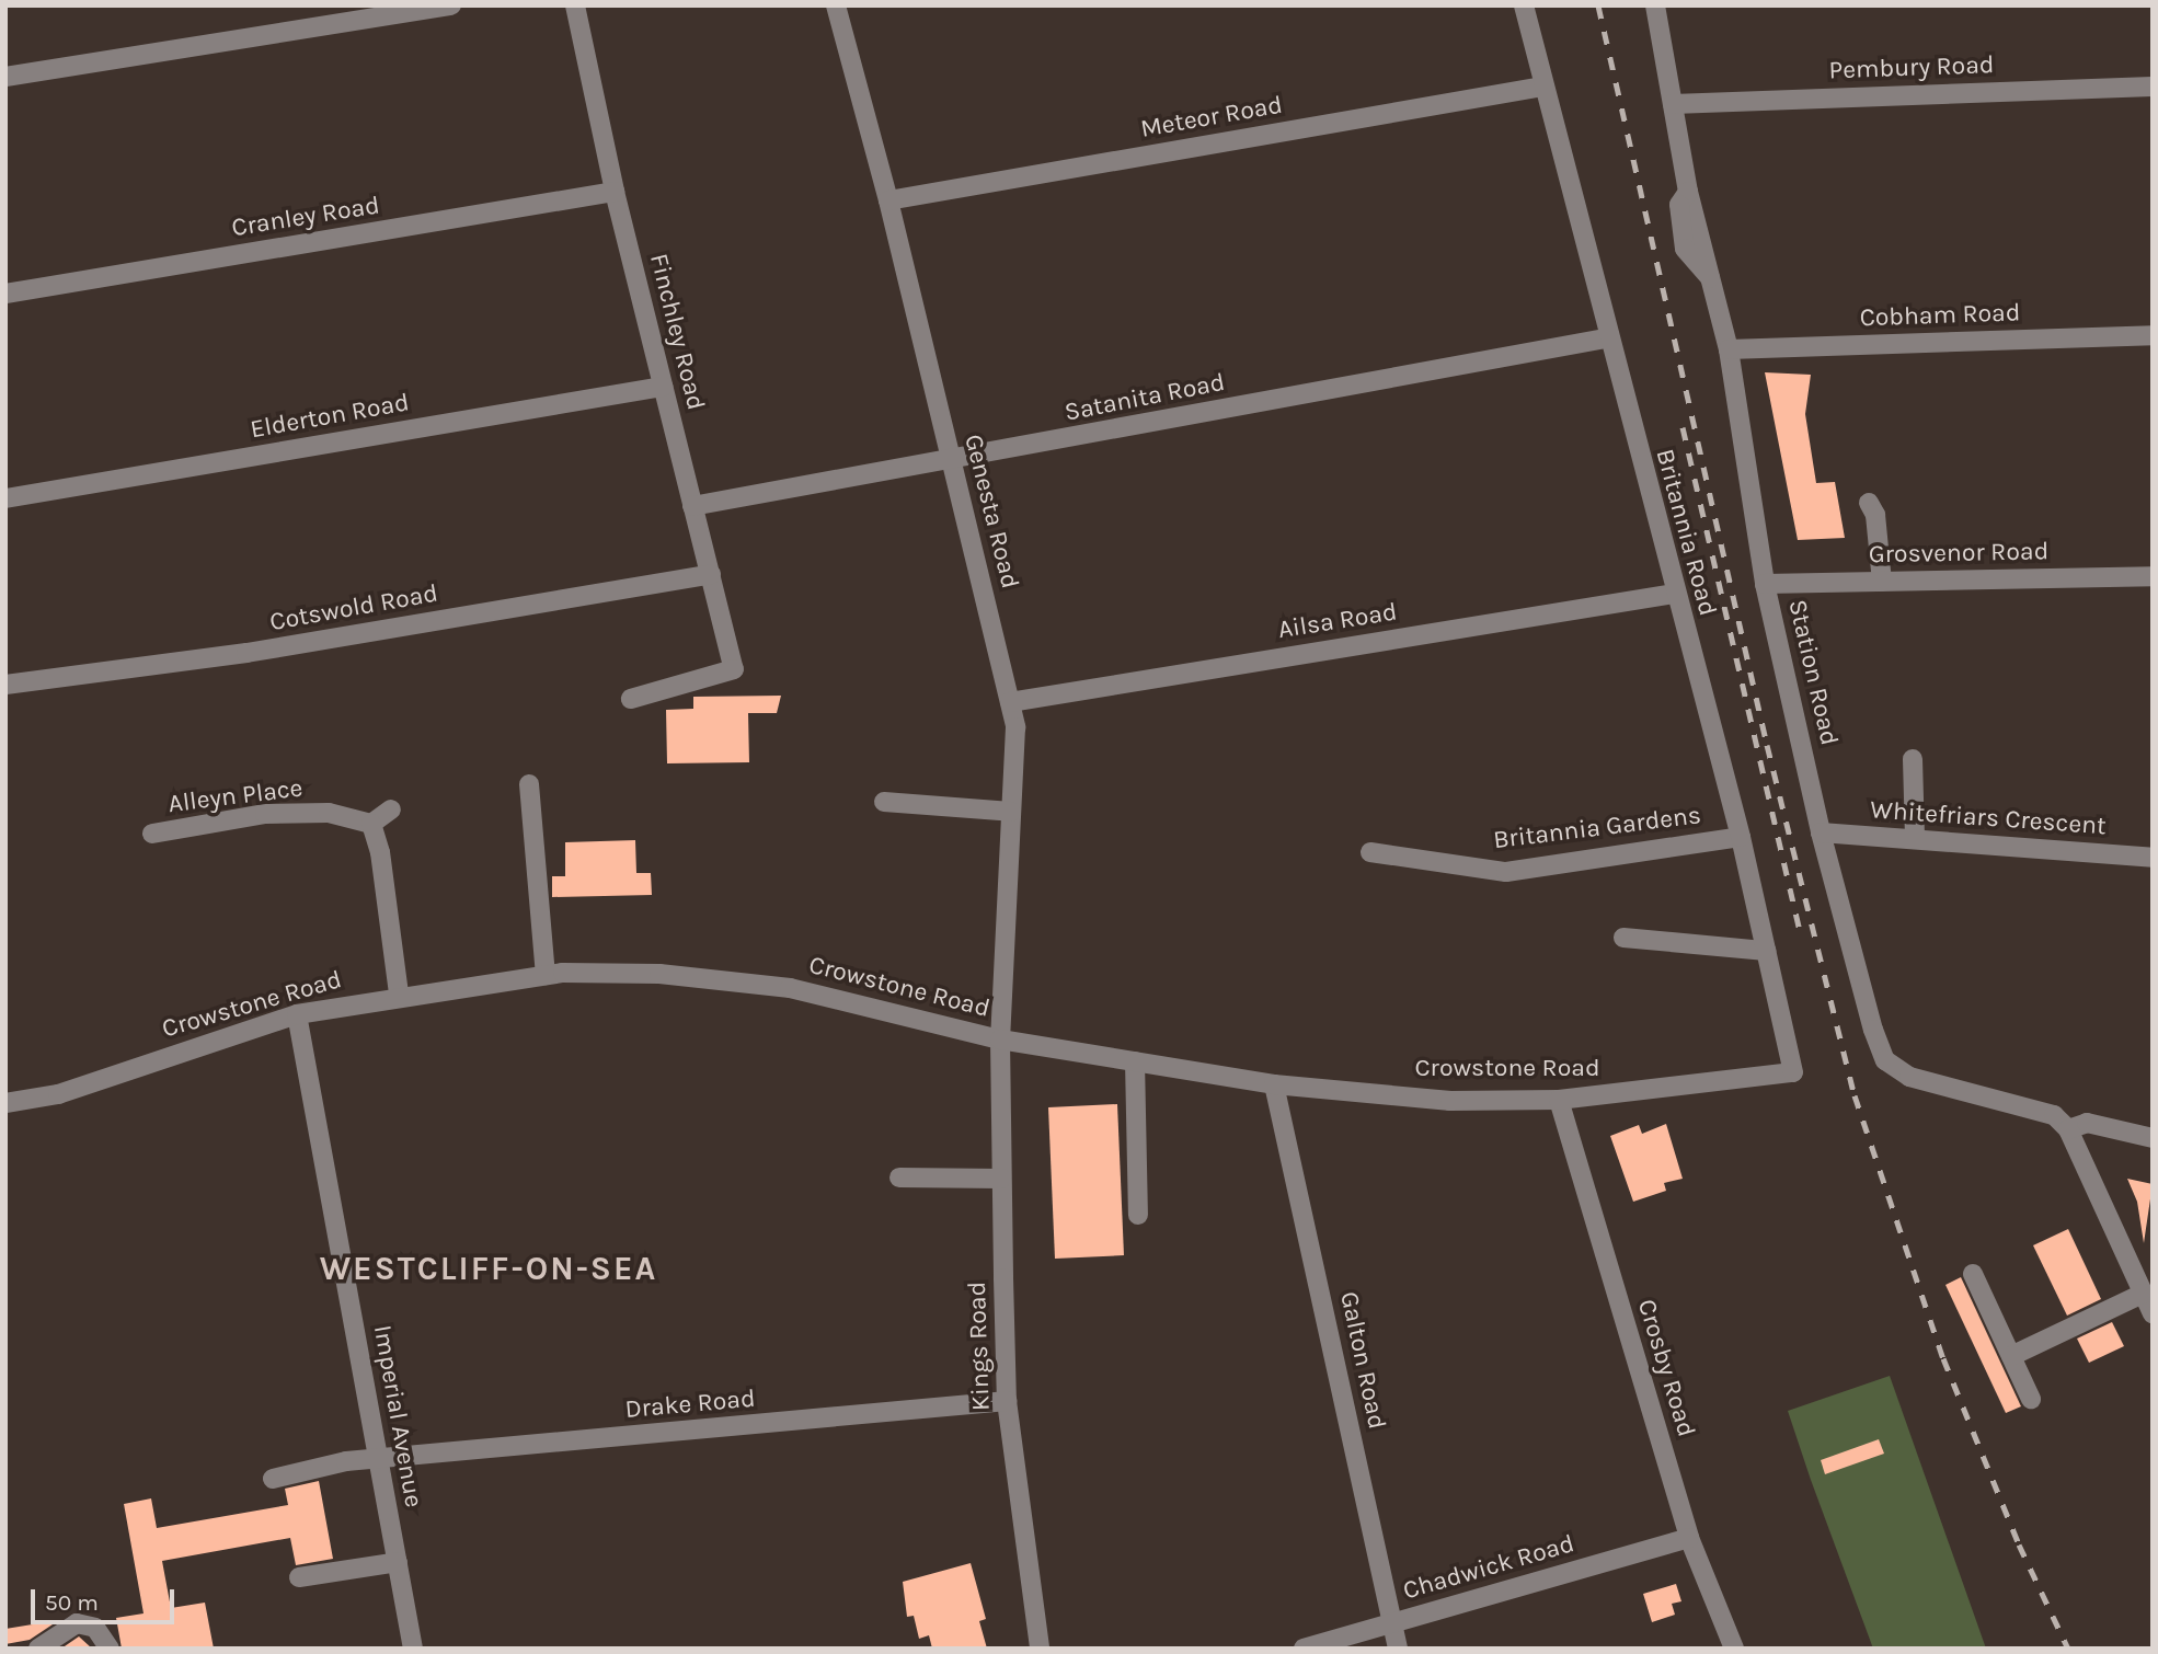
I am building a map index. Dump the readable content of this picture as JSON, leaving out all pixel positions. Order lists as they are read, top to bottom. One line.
{"streets":{"street":["Pembury Road","Meteor Road","Cranley Road","Cobham Road","Finchley Road","Satanita Road","Elderton Road","Genesta Road","Britannia Road","Grosvenor Road","Cotswold Road","Ailsa Road","Station Road","Alleyn Place","Whitefriars Crescent","Britannia Gardens","Crowstone Road","Kings Road","Galton Road","Crosby Road","Drake Road","Imperial Avenue","Chadwick Road"]},"crossings":[["Pembury Road","Station Road"],["Meteor Road","Genesta Road"],["Meteor Road","Britannia Road"],["Cranley Road","Finchley Road"],["Cobham Road","Station Road"],["Finchley Road","Satanita Road"],["Finchley Road","Elderton Road"],["Finchley Road","Cotswold Road"],["Satanita Road","Genesta Road"],["Satanita Road","Britannia Road"],["Genesta Road","Ailsa Road"],["Genesta Road","Crowstone Road"],["Genesta Road","Kings Road"],["Britannia Road","Ailsa Road"],["Britannia Road","Britannia Gardens"],["Britannia Road","Crowstone Road"],["Grosvenor Road","Station Road"],["Station Road","Whitefriars Crescent"],["Crowstone Road","Kings Road"],["Crowstone Road","Galton Road"],["Crowstone Road","Crosby Road"],["Crowstone Road","Imperial Avenue"],["Kings Road","Drake Road"],["Galton Road","Chadwick Road"],["Crosby Road","Chadwick Road"],["Drake Road","Imperial Avenue"]],"districts":["WESTCLIFF-ON-SEA"],"scale_bar":"50 m"}
